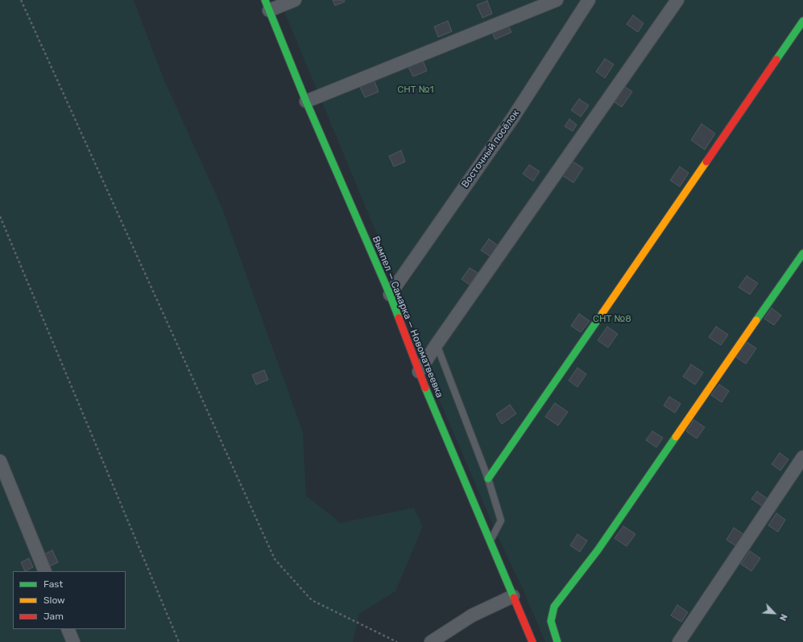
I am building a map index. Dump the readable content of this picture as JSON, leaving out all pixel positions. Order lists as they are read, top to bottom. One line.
{"streets":{"street":["Восточный посёлок","Вымпел — Самарка — Новоматвеевка"]},"crossings":[["Восточный посёлок","Вымпел — Самарка — Новоматвеевка"]],"parks":["СНТ №1","СНТ №8"],"legend":["Fast","Slow","Jam"],"north":"bottom right"}
